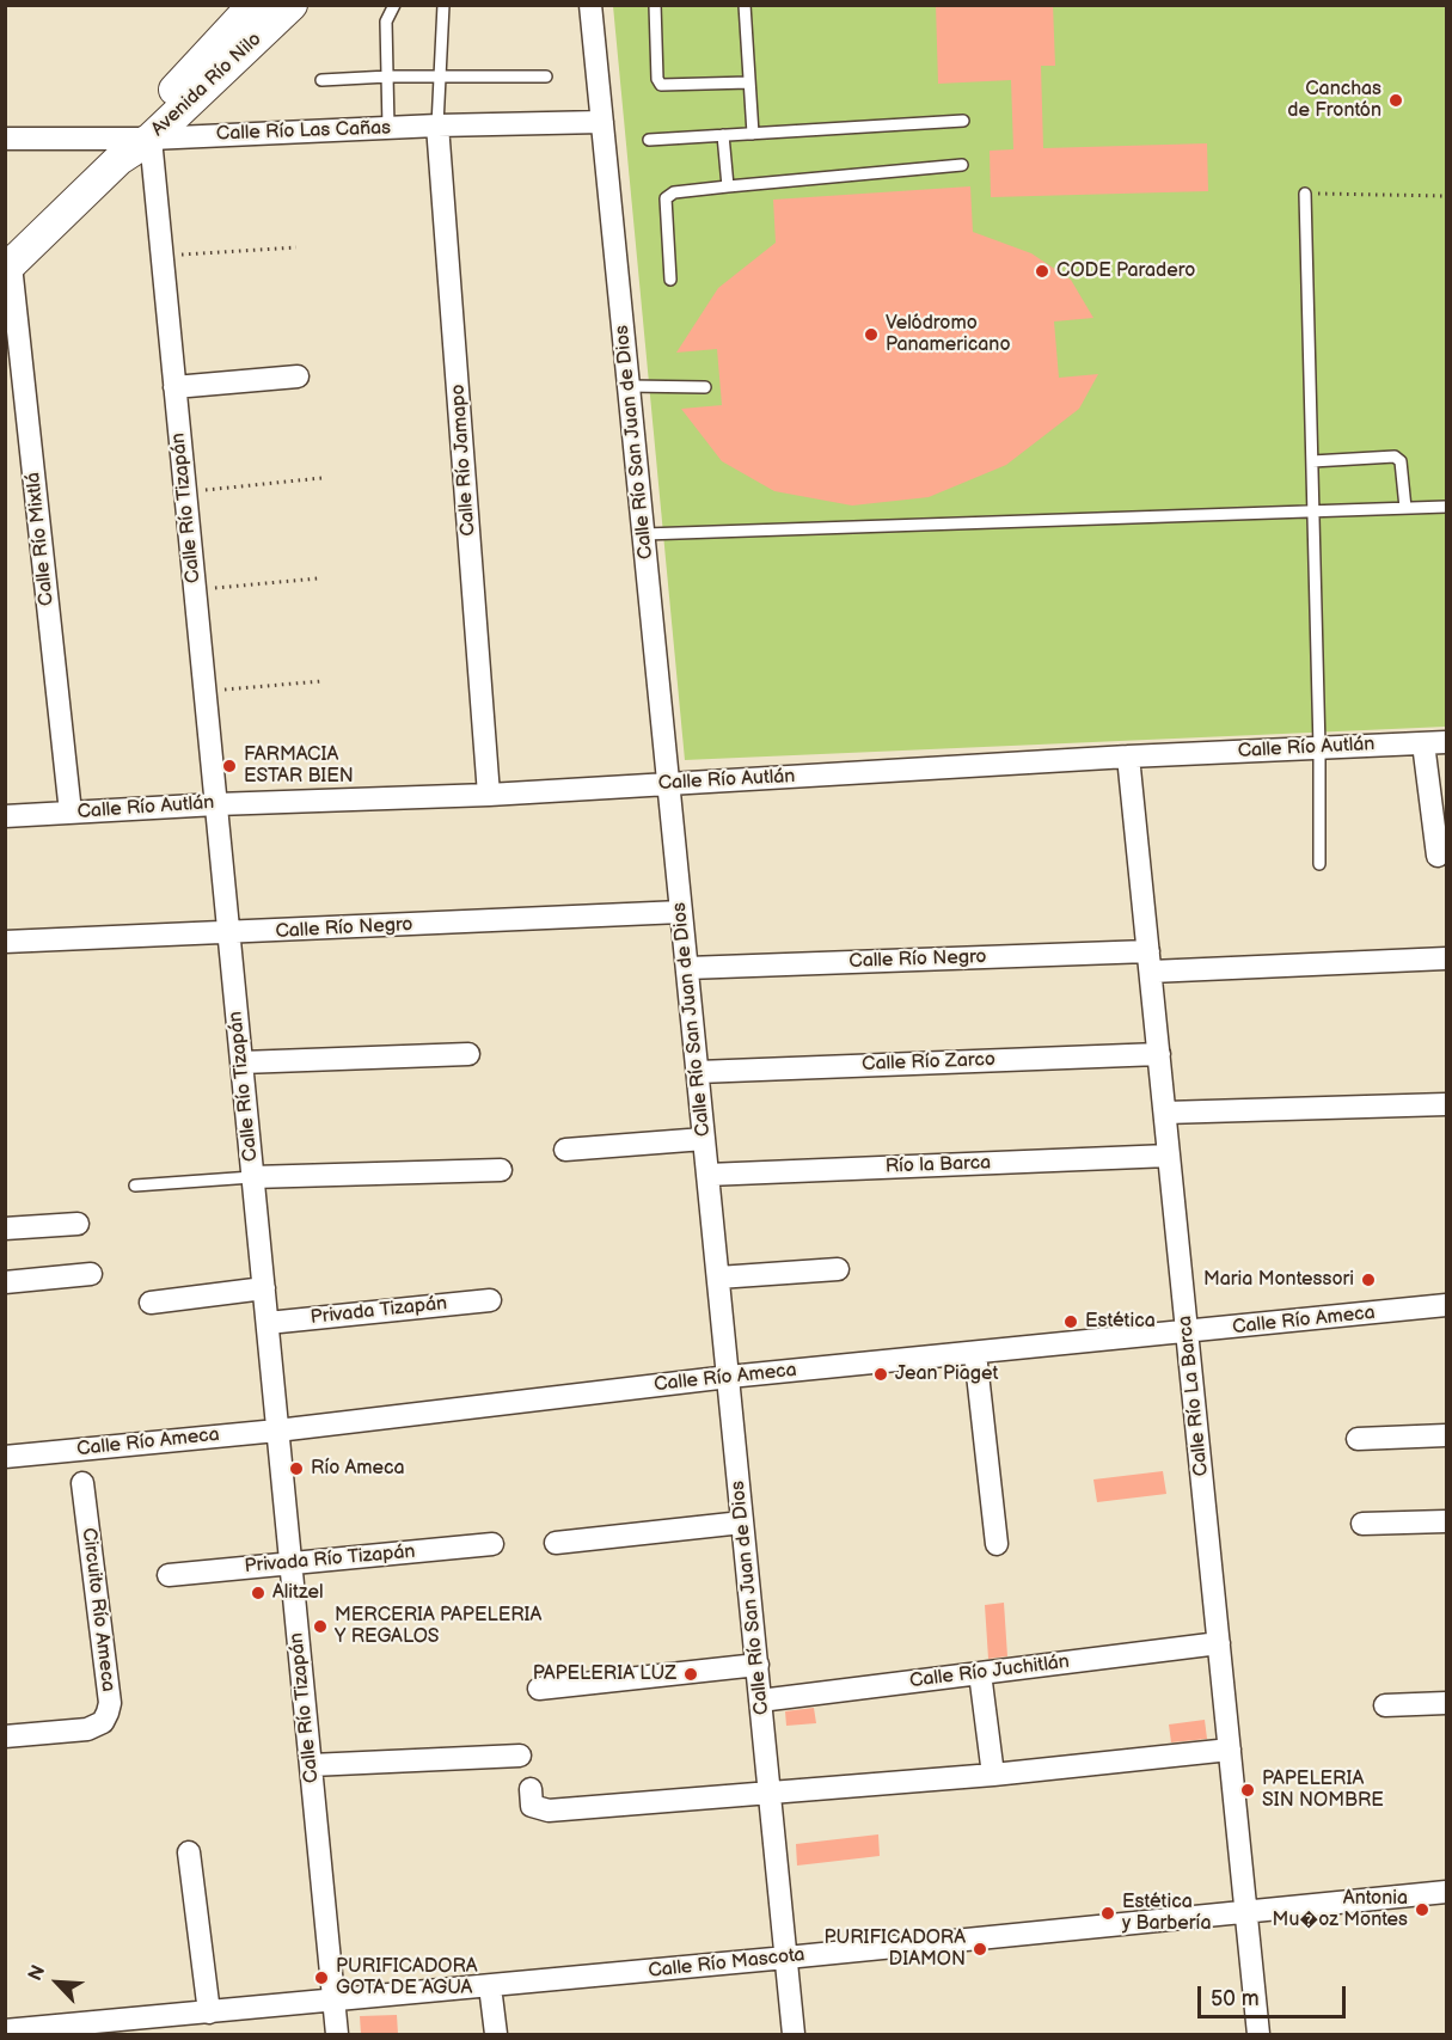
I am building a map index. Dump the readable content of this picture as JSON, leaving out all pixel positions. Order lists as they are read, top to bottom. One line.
{"streets":{"street":["Avenida Río Nilo","Calle Río Las Cañas","Calle Río San Juan de Dios","Calle Río Jamapo","Calle Río Tizapán","Calle Río Mixtlá","Calle Río Autlán","Calle Río Negro","Calle Río Zarco","Río la Barca","Privada Tizapán","Calle Río Ameca","Calle Río La Barca","Privada Río Tizapán","Circuito Río Ameca","Calle Río Juchitlán","Calle Río Mascota"]},"crossings":[["Avenida Río Nilo","Calle Río Las Cañas"],["Avenida Río Nilo","Calle Río Tizapán"],["Avenida Río Nilo","Calle Río Mixtlá"],["Calle Río Las Cañas","Calle Río San Juan de Dios"],["Calle Río Las Cañas","Calle Río Jamapo"],["Calle Río Las Cañas","Calle Río Tizapán"],["Calle Río San Juan de Dios","Calle Río Autlán"],["Calle Río San Juan de Dios","Calle Río Negro"],["Calle Río San Juan de Dios","Calle Río Zarco"],["Calle Río San Juan de Dios","Río la Barca"],["Calle Río San Juan de Dios","Calle Río Ameca"],["Calle Río San Juan de Dios","Calle Río Juchitlán"],["Calle Río San Juan de Dios","Calle Río Mascota"],["Calle Río Jamapo","Calle Río Autlán"],["Calle Río Tizapán","Calle Río Autlán"],["Calle Río Tizapán","Calle Río Negro"],["Calle Río Tizapán","Privada Tizapán"],["Calle Río Tizapán","Calle Río Ameca"],["Calle Río Tizapán","Privada Río Tizapán"],["Calle Río Tizapán","Calle Río Mascota"],["Calle Río Mixtlá","Calle Río Autlán"],["Calle Río Autlán","Calle Río La Barca"],["Calle Río Negro","Calle Río La Barca"],["Calle Río Zarco","Calle Río La Barca"],["Río la Barca","Calle Río La Barca"],["Calle Río Ameca","Calle Río La Barca"],["Calle Río La Barca","Calle Río Juchitlán"],["Calle Río La Barca","Calle Río Mascota"]],"places":["Canchas de Frontón","CODE Paradero","Velódromo Panamericano","FARMACIA ESTAR BIEN","Maria Montessori","Estética","Jean Piaget","Río Ameca","Alitzel","MERCERIA PAPELERIA Y REGALOS","PAPELERIA LUZ","PAPELERIA SIN NOMBRE","Antonia Mu�oz Montes","Estética y Barbería","PURIFICADORA DIAMON","PURIFICADORA GOTA DE AGUA"],"scale_bar":"50 m","north":"top left"}
